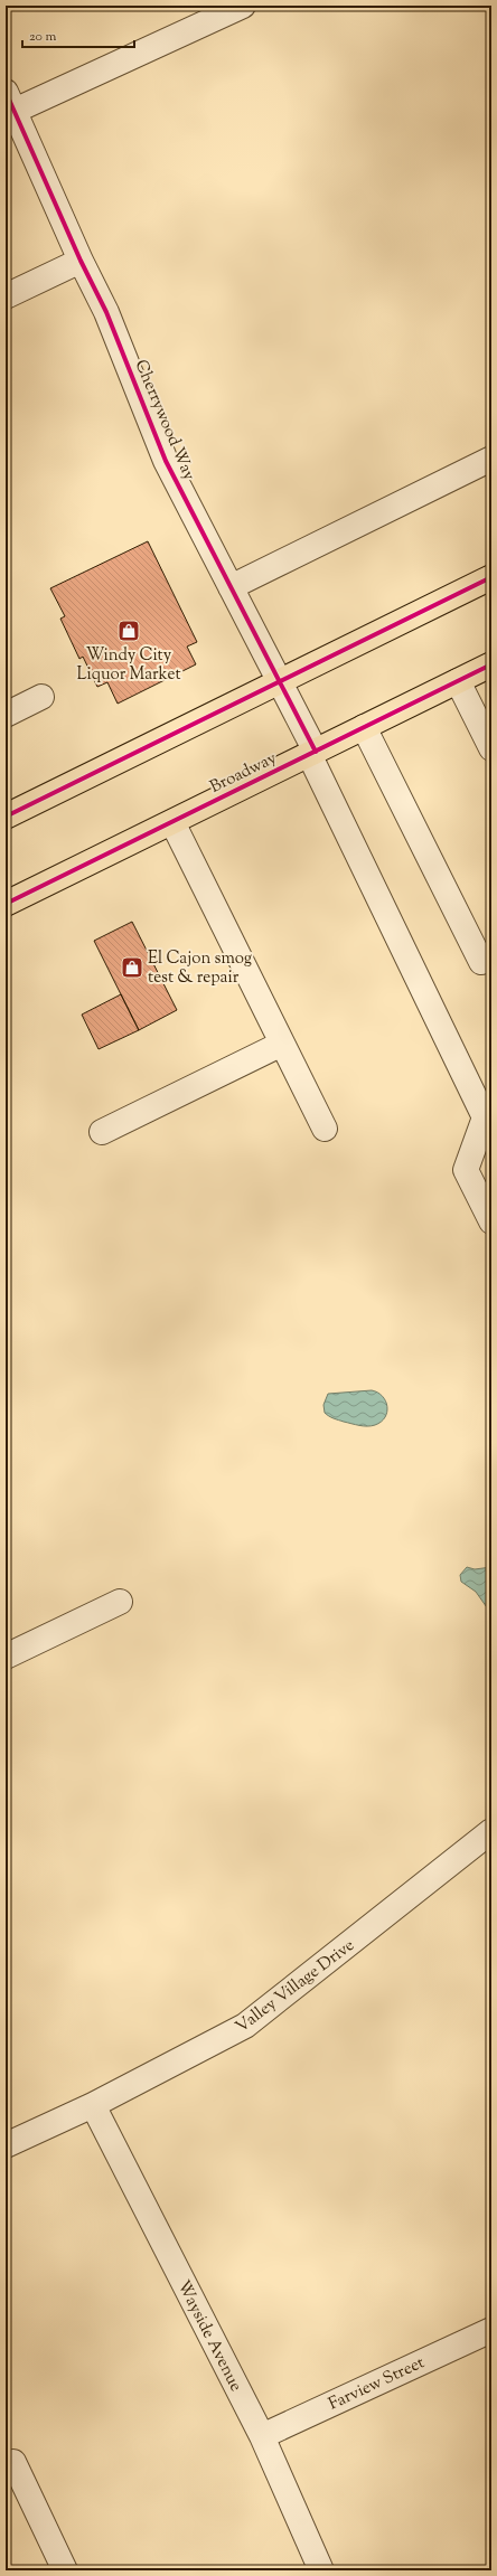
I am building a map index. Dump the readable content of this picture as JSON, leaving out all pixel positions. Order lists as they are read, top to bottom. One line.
{"streets":{"main road":["Broadway"],"street":["Cherrywood Way","Valley Village Drive","Wayside Avenue","Farview Street"]},"crossings":[["Cherrywood Way","Broadway"],["Valley Village Drive","Wayside Avenue"],["Wayside Avenue","Farview Street"]],"places":{"shop":["Windy City Liquor Market","El Cajon smog test & repair"]},"scale_bar":"20 m"}
